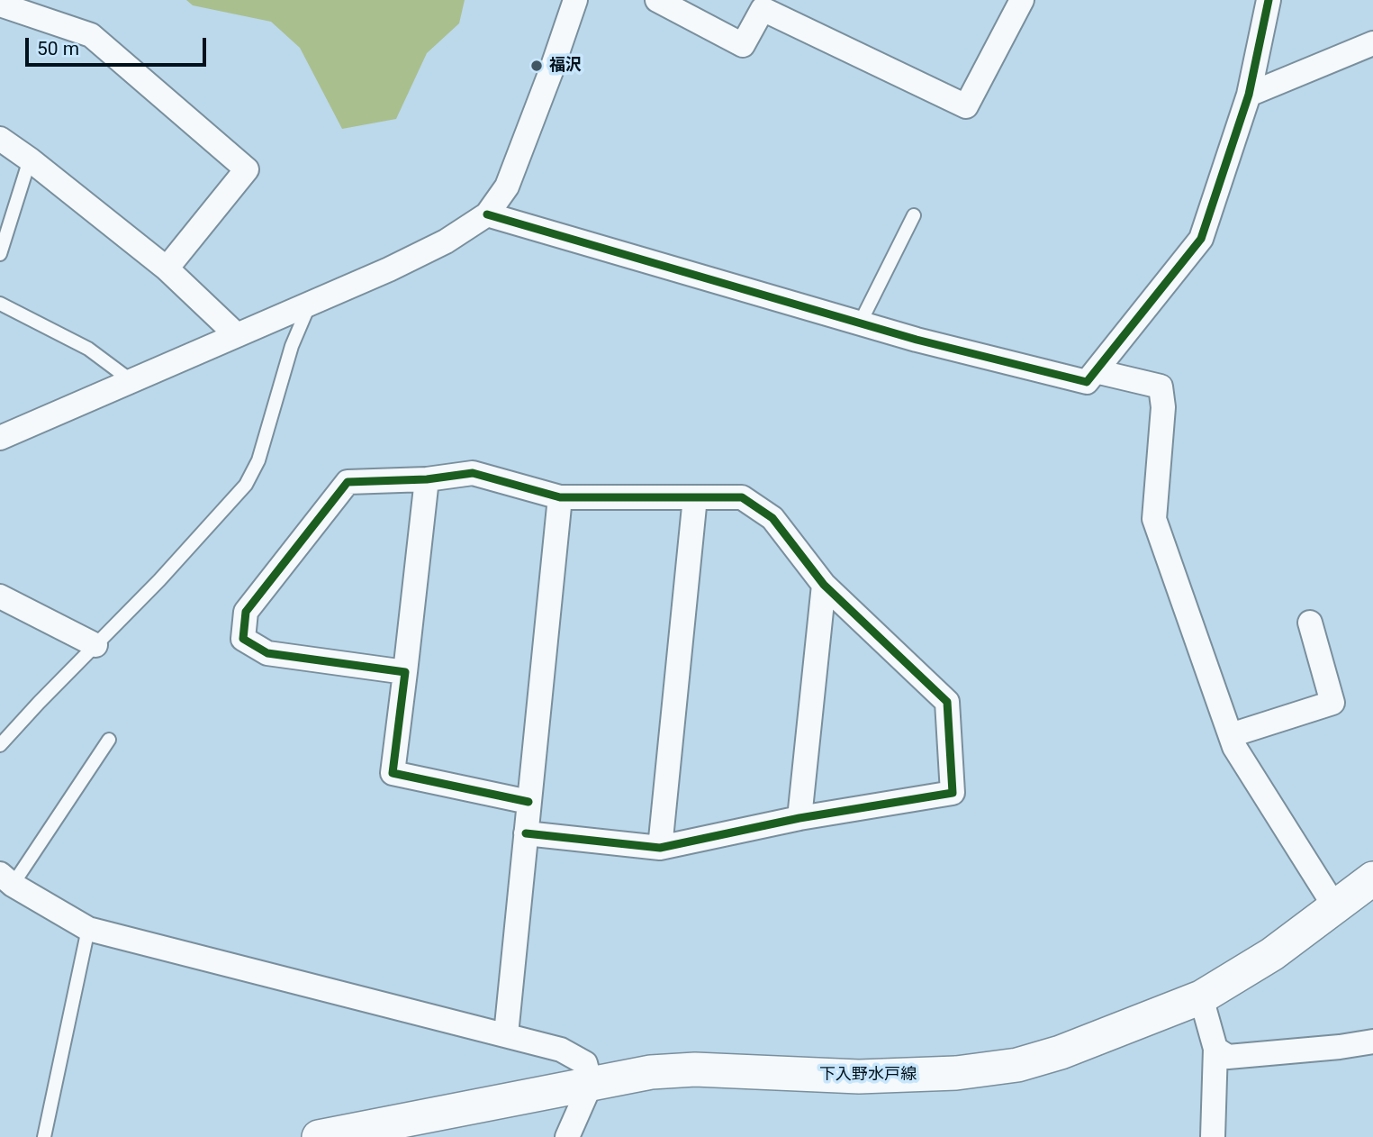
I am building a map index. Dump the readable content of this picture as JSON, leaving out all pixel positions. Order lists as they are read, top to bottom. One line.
{"streets":{"main road":["下入野水戸線"]},"places":["福沢"],"scale_bar":"50 m"}
